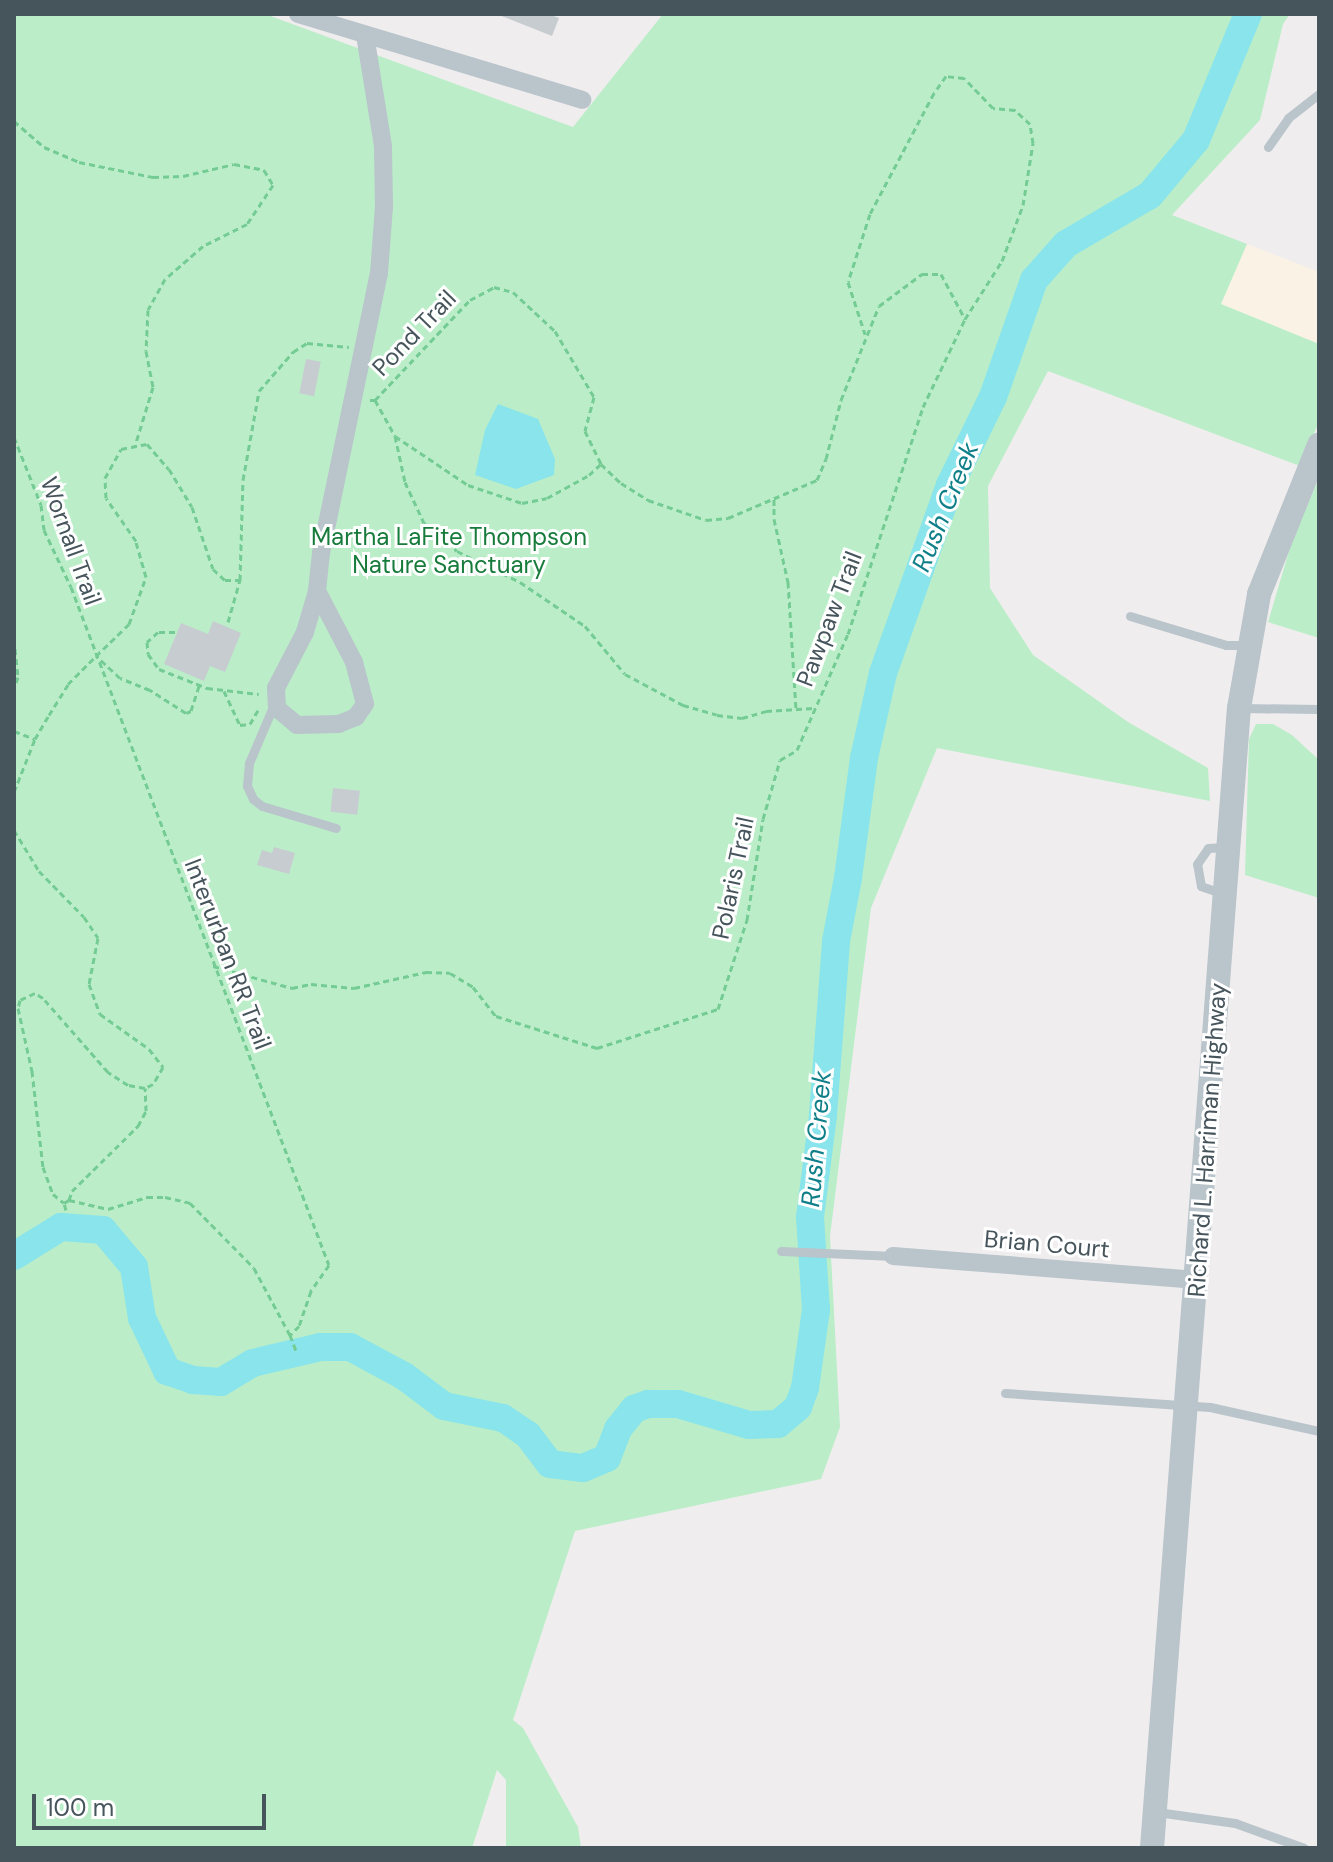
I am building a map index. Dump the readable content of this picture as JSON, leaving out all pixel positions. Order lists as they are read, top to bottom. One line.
{"streets":{"street":["Richard L. Harriman Highway","Brian Court"],"path":["Pond Trail","Wornall Trail","Pawpaw Trail","Polaris Trail","Interurban RR Trail"]},"crossings":[["Pond Trail","Pawpaw Trail"],["Wornall Trail","Interurban RR Trail"],["Pawpaw Trail","Polaris Trail"],["Polaris Trail","Interurban RR Trail"],["Richard L. Harriman Highway","Brian Court"]],"water":["Rush Creek"],"parks":["Martha LaFite Thompson Nature Sanctuary"],"scale_bar":"100 m"}
